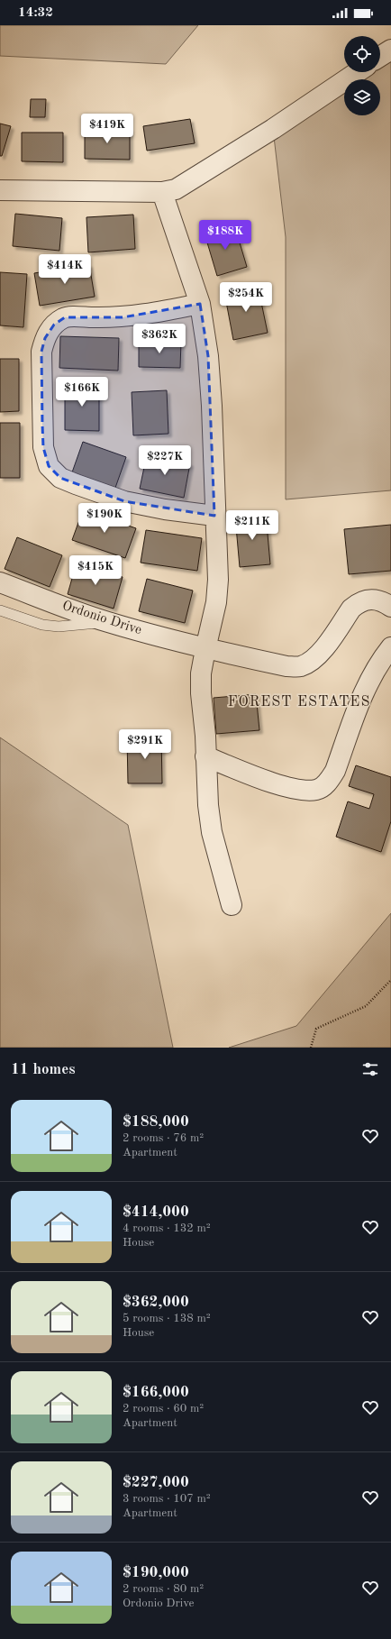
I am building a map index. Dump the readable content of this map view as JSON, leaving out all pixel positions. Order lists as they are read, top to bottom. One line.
{"streets":{"street":["Ordonio Drive"]},"districts":["FOREST ESTATES"],"page":{"status":"14:32","price":["$419K","$188K","$414K","$254K","$362K","$166K","$227K","$190K","$211K","$415K","$291K"],"heading":"11 homes","list":[{"name":"$188,000","note":"2 rooms · 76 m² · Apartment"},{"name":"$414,000","note":"4 rooms · 132 m² · House"},{"name":"$362,000","note":"5 rooms · 138 m² · House"},{"name":"$166,000","note":"2 rooms · 60 m² · Apartment"},{"name":"$227,000","note":"3 rooms · 107 m² · Apartment"},{"name":"$190,000","note":"2 rooms · 80 m² · Ordonio Drive"}]}}
